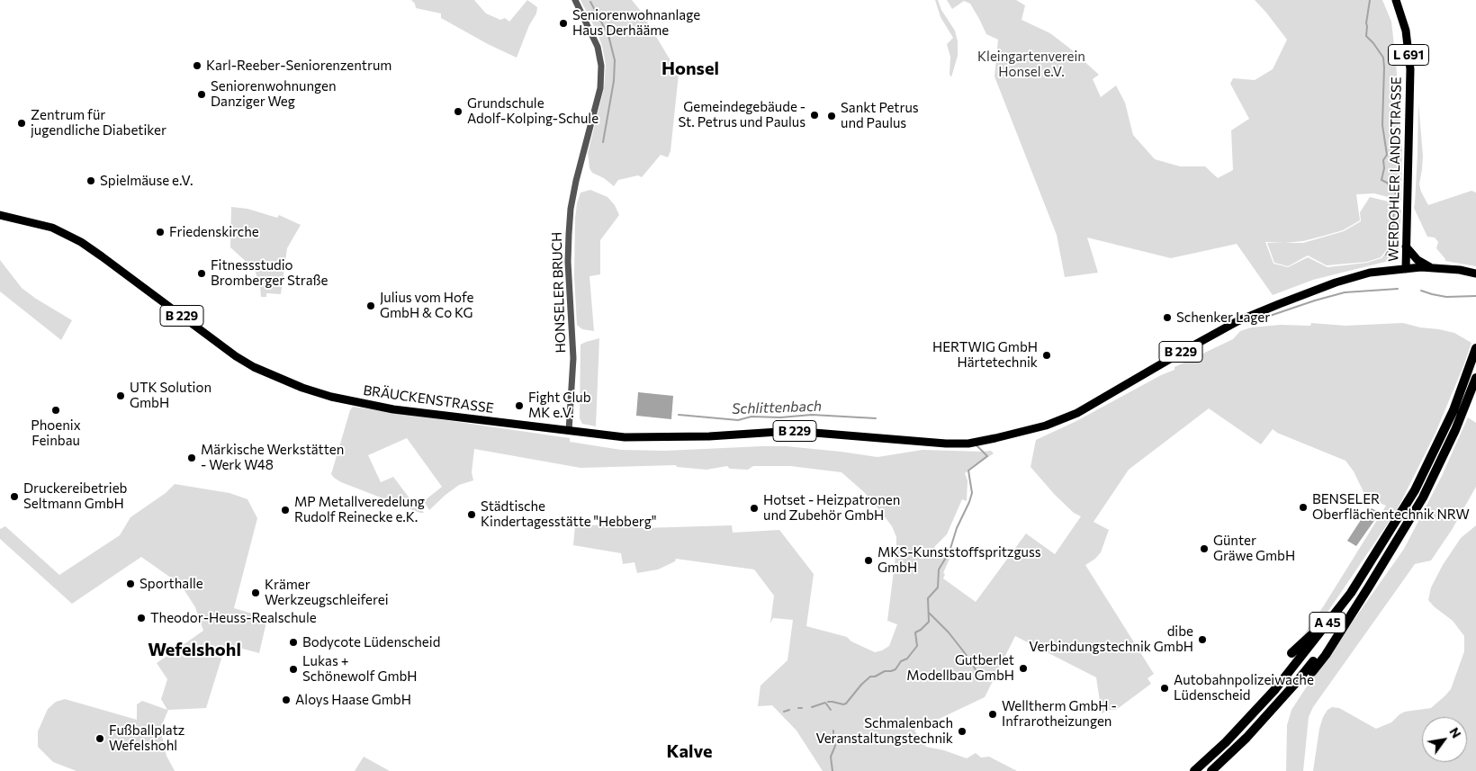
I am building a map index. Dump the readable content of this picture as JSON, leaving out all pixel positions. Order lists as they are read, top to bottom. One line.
{"streets":{"highway":["A 45"],"main road":["L 691","WERDOHLER LANDSTRASSE","B 229","BRÄUCKENSTRASSE"],"street":["HONSELER BRUCH"]},"crossings":[["WERDOHLER LANDSTRASSE","BRÄUCKENSTRASSE"],["HONSELER BRUCH","BRÄUCKENSTRASSE"]],"districts":["Honsel","Wefelshohl","Kalve"],"water":["Schlittenbach"],"parks":["Kleingartenverein Honsel e.V."],"places":["Seniorenwohnanlage Haus Derhääme","Karl-Reeber-Seniorenzentrum","Seniorenwohnungen Danziger Weg","Grundschule Adolf-Kolping-Schule","Gemeindegebäude - St. Petrus und Paulus","Sankt Petrus und Paulus","Zentrum für jugendliche Diabetiker","Spielmäuse e.V.","Friedenskirche","Fitnessstudio Bromberger Straße","Julius vom Hofe GmbH & Co KG","Schenker Lager","HERTWIG GmbH Härtetechnik","UTK Solution GmbH","Fight Club MK e.V.","Phoenix Feinbau","Märkische Werkstätten - Werk W48","Druckereibetrieb Seltmann GmbH","BENSELER Oberflächentechnik NRW","Hotset - Heizpatronen und Zubehör GmbH","MP Metallveredelung Rudolf Reinecke e.K.","Städtische Kindertagesstätte \"Hebberg\"","Günter Gräwe GmbH","MKS-Kunststoffspritzguss GmbH","Sporthalle","Krämer Werkzeugschleiferei","Theodor-Heuss-Realschule","dibe Verbindungstechnik GmbH","Bodycote Lüdenscheid","Gutberlet Modellbau GmbH","Lukas + Schönewolf GmbH","Autobahnpolizeiwache Lüdenscheid","Aloys Haase GmbH","Welltherm GmbH - Infrarotheizungen","Schmalenbach Veranstaltungstechnik","Fußballplatz Wefelshohl"],"north":"top right"}
